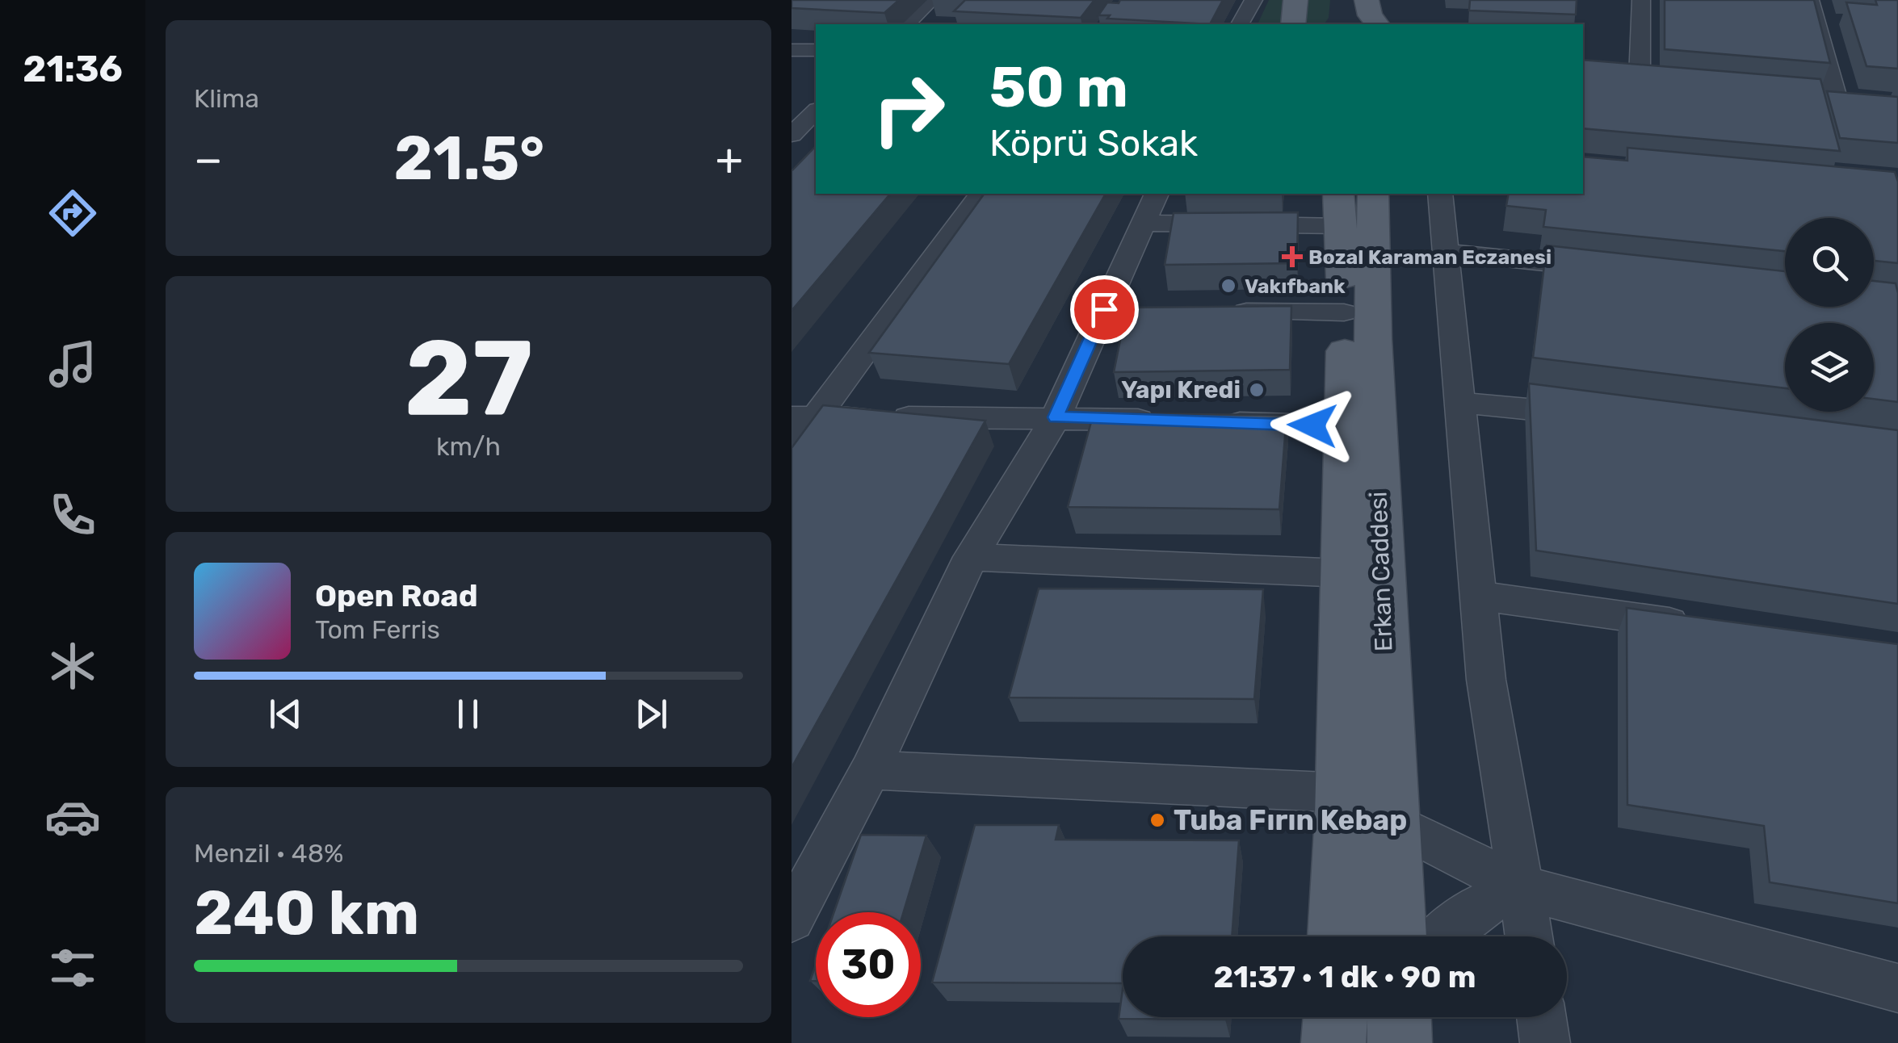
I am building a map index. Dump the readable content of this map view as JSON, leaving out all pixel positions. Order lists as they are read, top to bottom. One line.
{"streets":{"main road":["Erkan Caddesi"]},"places":{"health":["Bozal Karaman Eczanesi"],"other":["Vakıfbank","Yapı Kredi","Tuba Fırın Kebap"]},"page":{"tabs":"21:36","tile":["Klima",["27","km/h"],["Menzil · 48%","240 km"]],"turn":["50 m","Köprü Sokak"],"heat":["−","21.5°","+"],"song":["Open Road","Tom Ferris"],"limit":"30","trip":"21:37 · 1 dk · 90 m"}}
